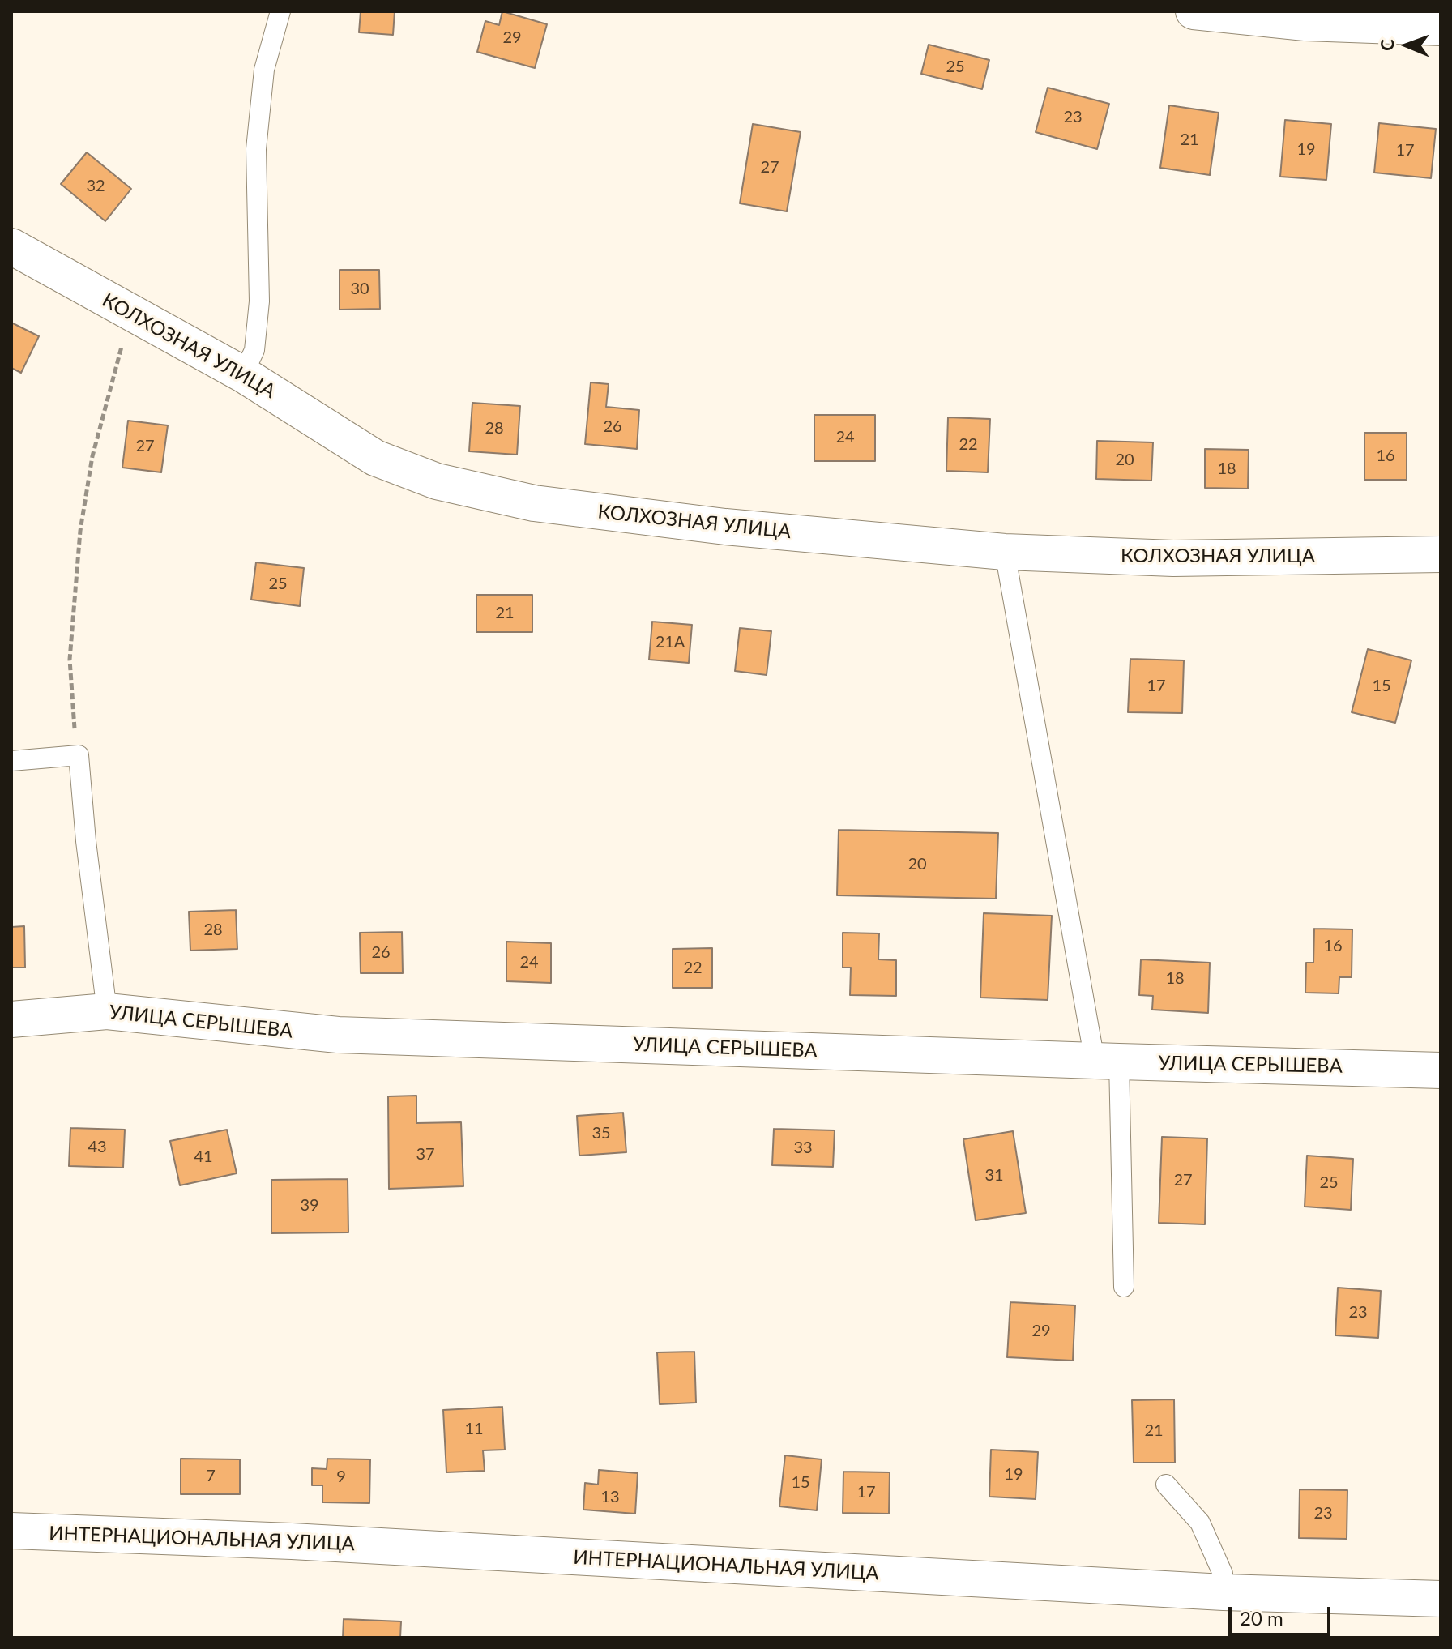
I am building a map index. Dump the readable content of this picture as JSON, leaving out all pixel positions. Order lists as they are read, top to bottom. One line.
{"streets":{"street":["КОЛХОЗНАЯ УЛИЦА","УЛИЦА СЕРЫШЕВА","ИНТЕРНАЦИОНАЛЬНАЯ УЛИЦА"]},"house_numbers":["29","25","23","21","19","17","27","32","30","26","28","24","22","27","16","20","18","25","21","21А","17","15","20","28","16","26","24","22","18","35","43","33","37","41","31","27","25","39","23","29","11","21","19","7","9","15","17","13","23"],"scale_bar":"20 m","north":"left"}
